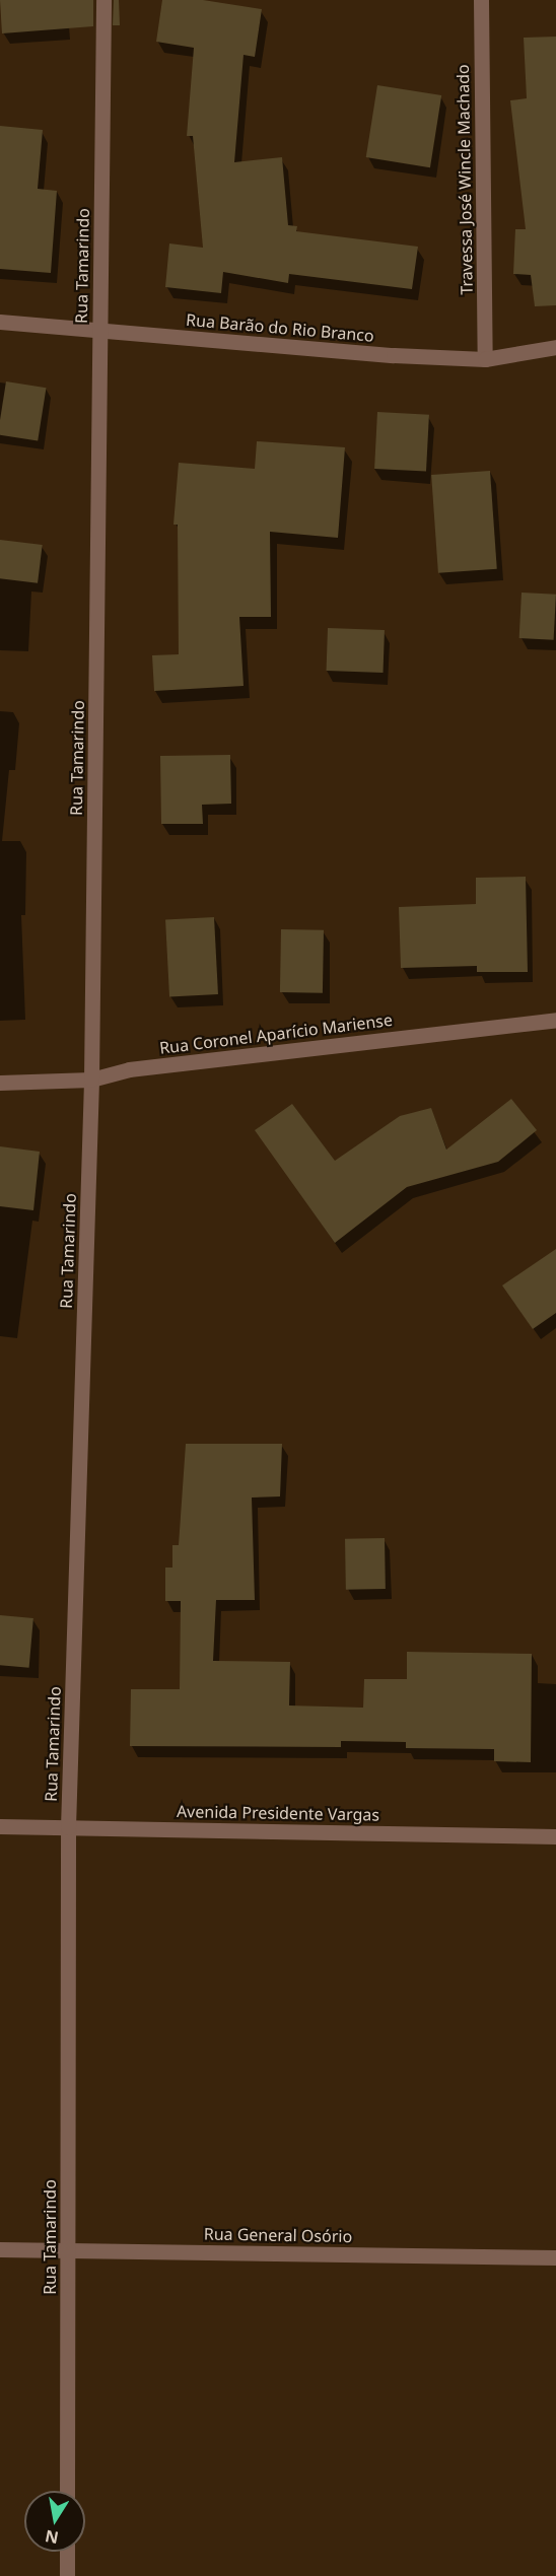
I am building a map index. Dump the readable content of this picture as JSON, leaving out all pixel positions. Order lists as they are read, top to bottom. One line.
{"streets":{"street":["Travessa José Wincle Machado","Rua Tamarindo","Rua Barão do Rio Branco","Rua Coronel Aparício Mariense","Avenida Presidente Vargas","Rua General Osório"]},"crossings":[["Travessa José Wincle Machado","Rua Barão do Rio Branco"],["Rua Tamarindo","Rua Barão do Rio Branco"],["Rua Tamarindo","Rua Coronel Aparício Mariense"],["Rua Tamarindo","Avenida Presidente Vargas"],["Rua Tamarindo","Rua General Osório"]],"north":"bottom"}
